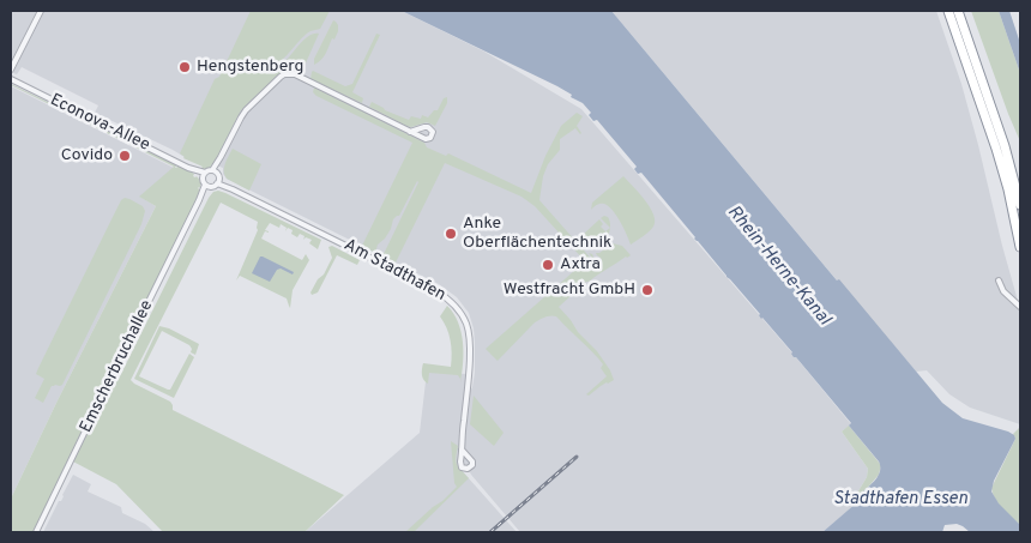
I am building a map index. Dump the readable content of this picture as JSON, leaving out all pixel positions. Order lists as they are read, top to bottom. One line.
{"streets":{"street":["Econova-Allee","Am Stadthafen","Emscherbruchallee"]},"water":["Rhein-Herne-Kanal","Stadthafen Essen"],"places":["Hengstenberg","Covido","Anke Oberflächentechnik","Axtra","Westfracht GmbH"]}
